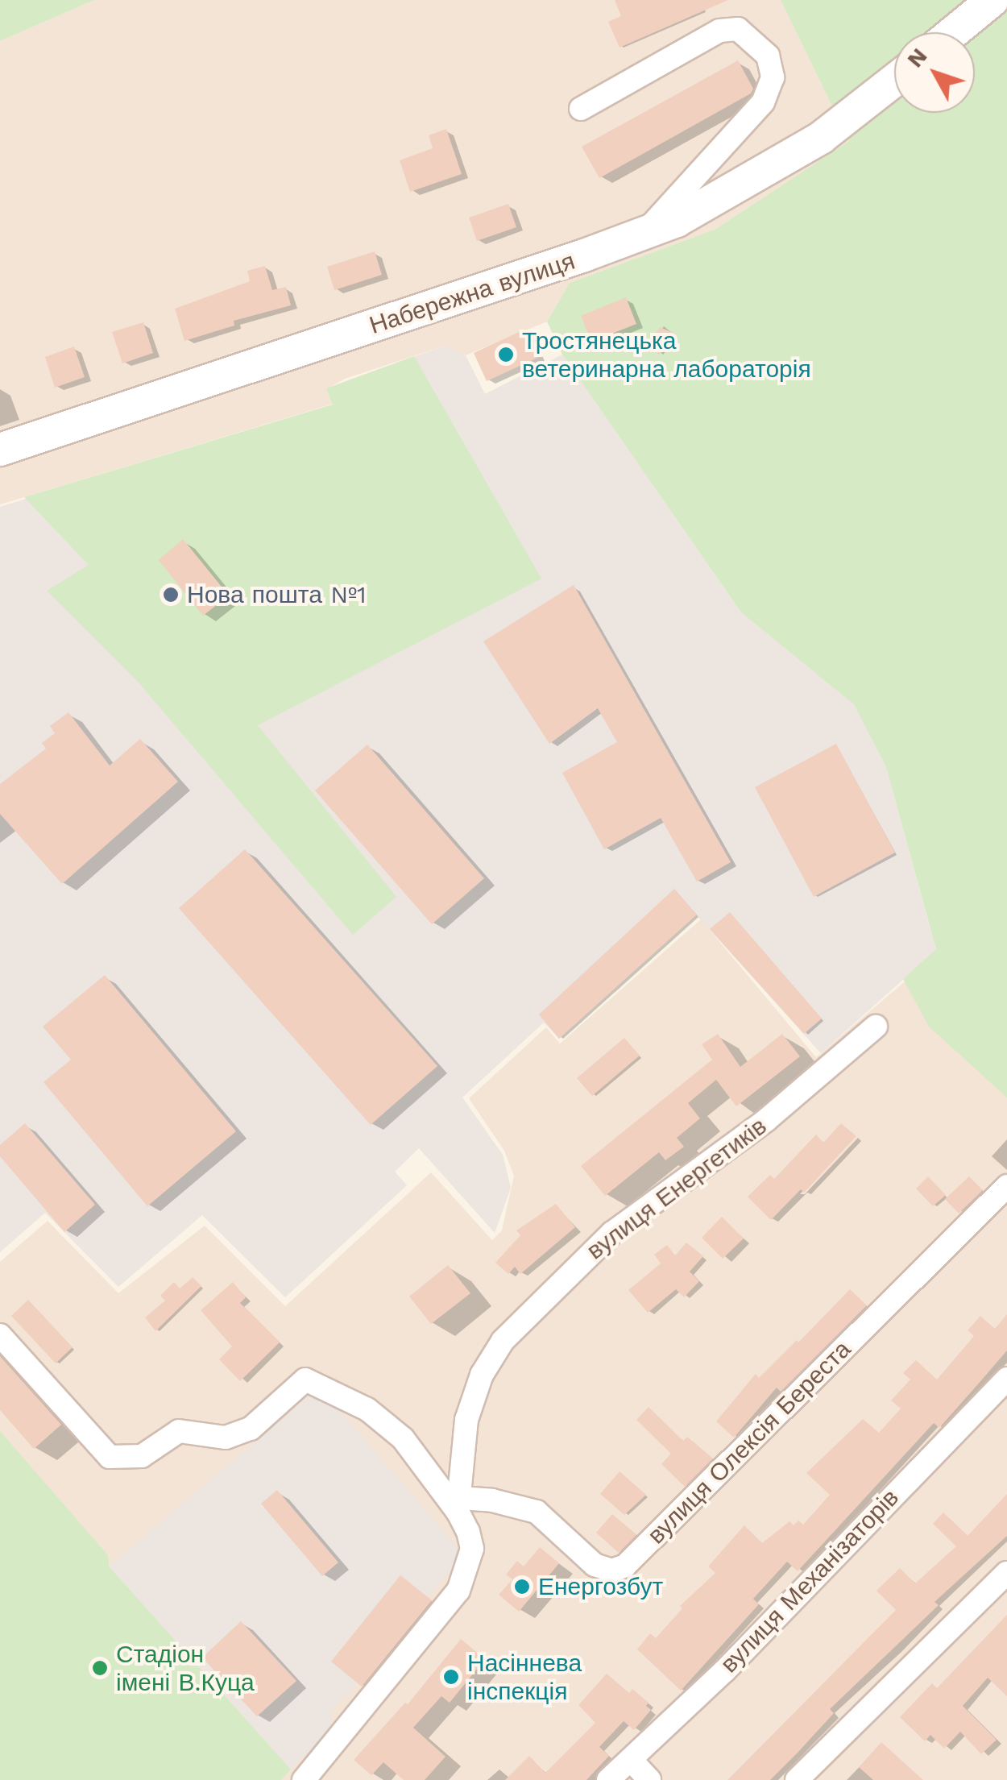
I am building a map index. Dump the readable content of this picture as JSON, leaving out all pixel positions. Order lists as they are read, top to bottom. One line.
{"streets":{"main road":["Набережна вулиця"],"street":["вулиця Енергетиків","вулиця Олексія Береста","вулиця Механізаторів"]},"crossings":[["вулиця Енергетиків","вулиця Олексія Береста"]],"places":["Тростянецька ветеринарна лабораторія","Нова пошта №1","Енергозбут","Стадіон імені В.Куца","Насіннева інспекція"],"north":"top left"}
